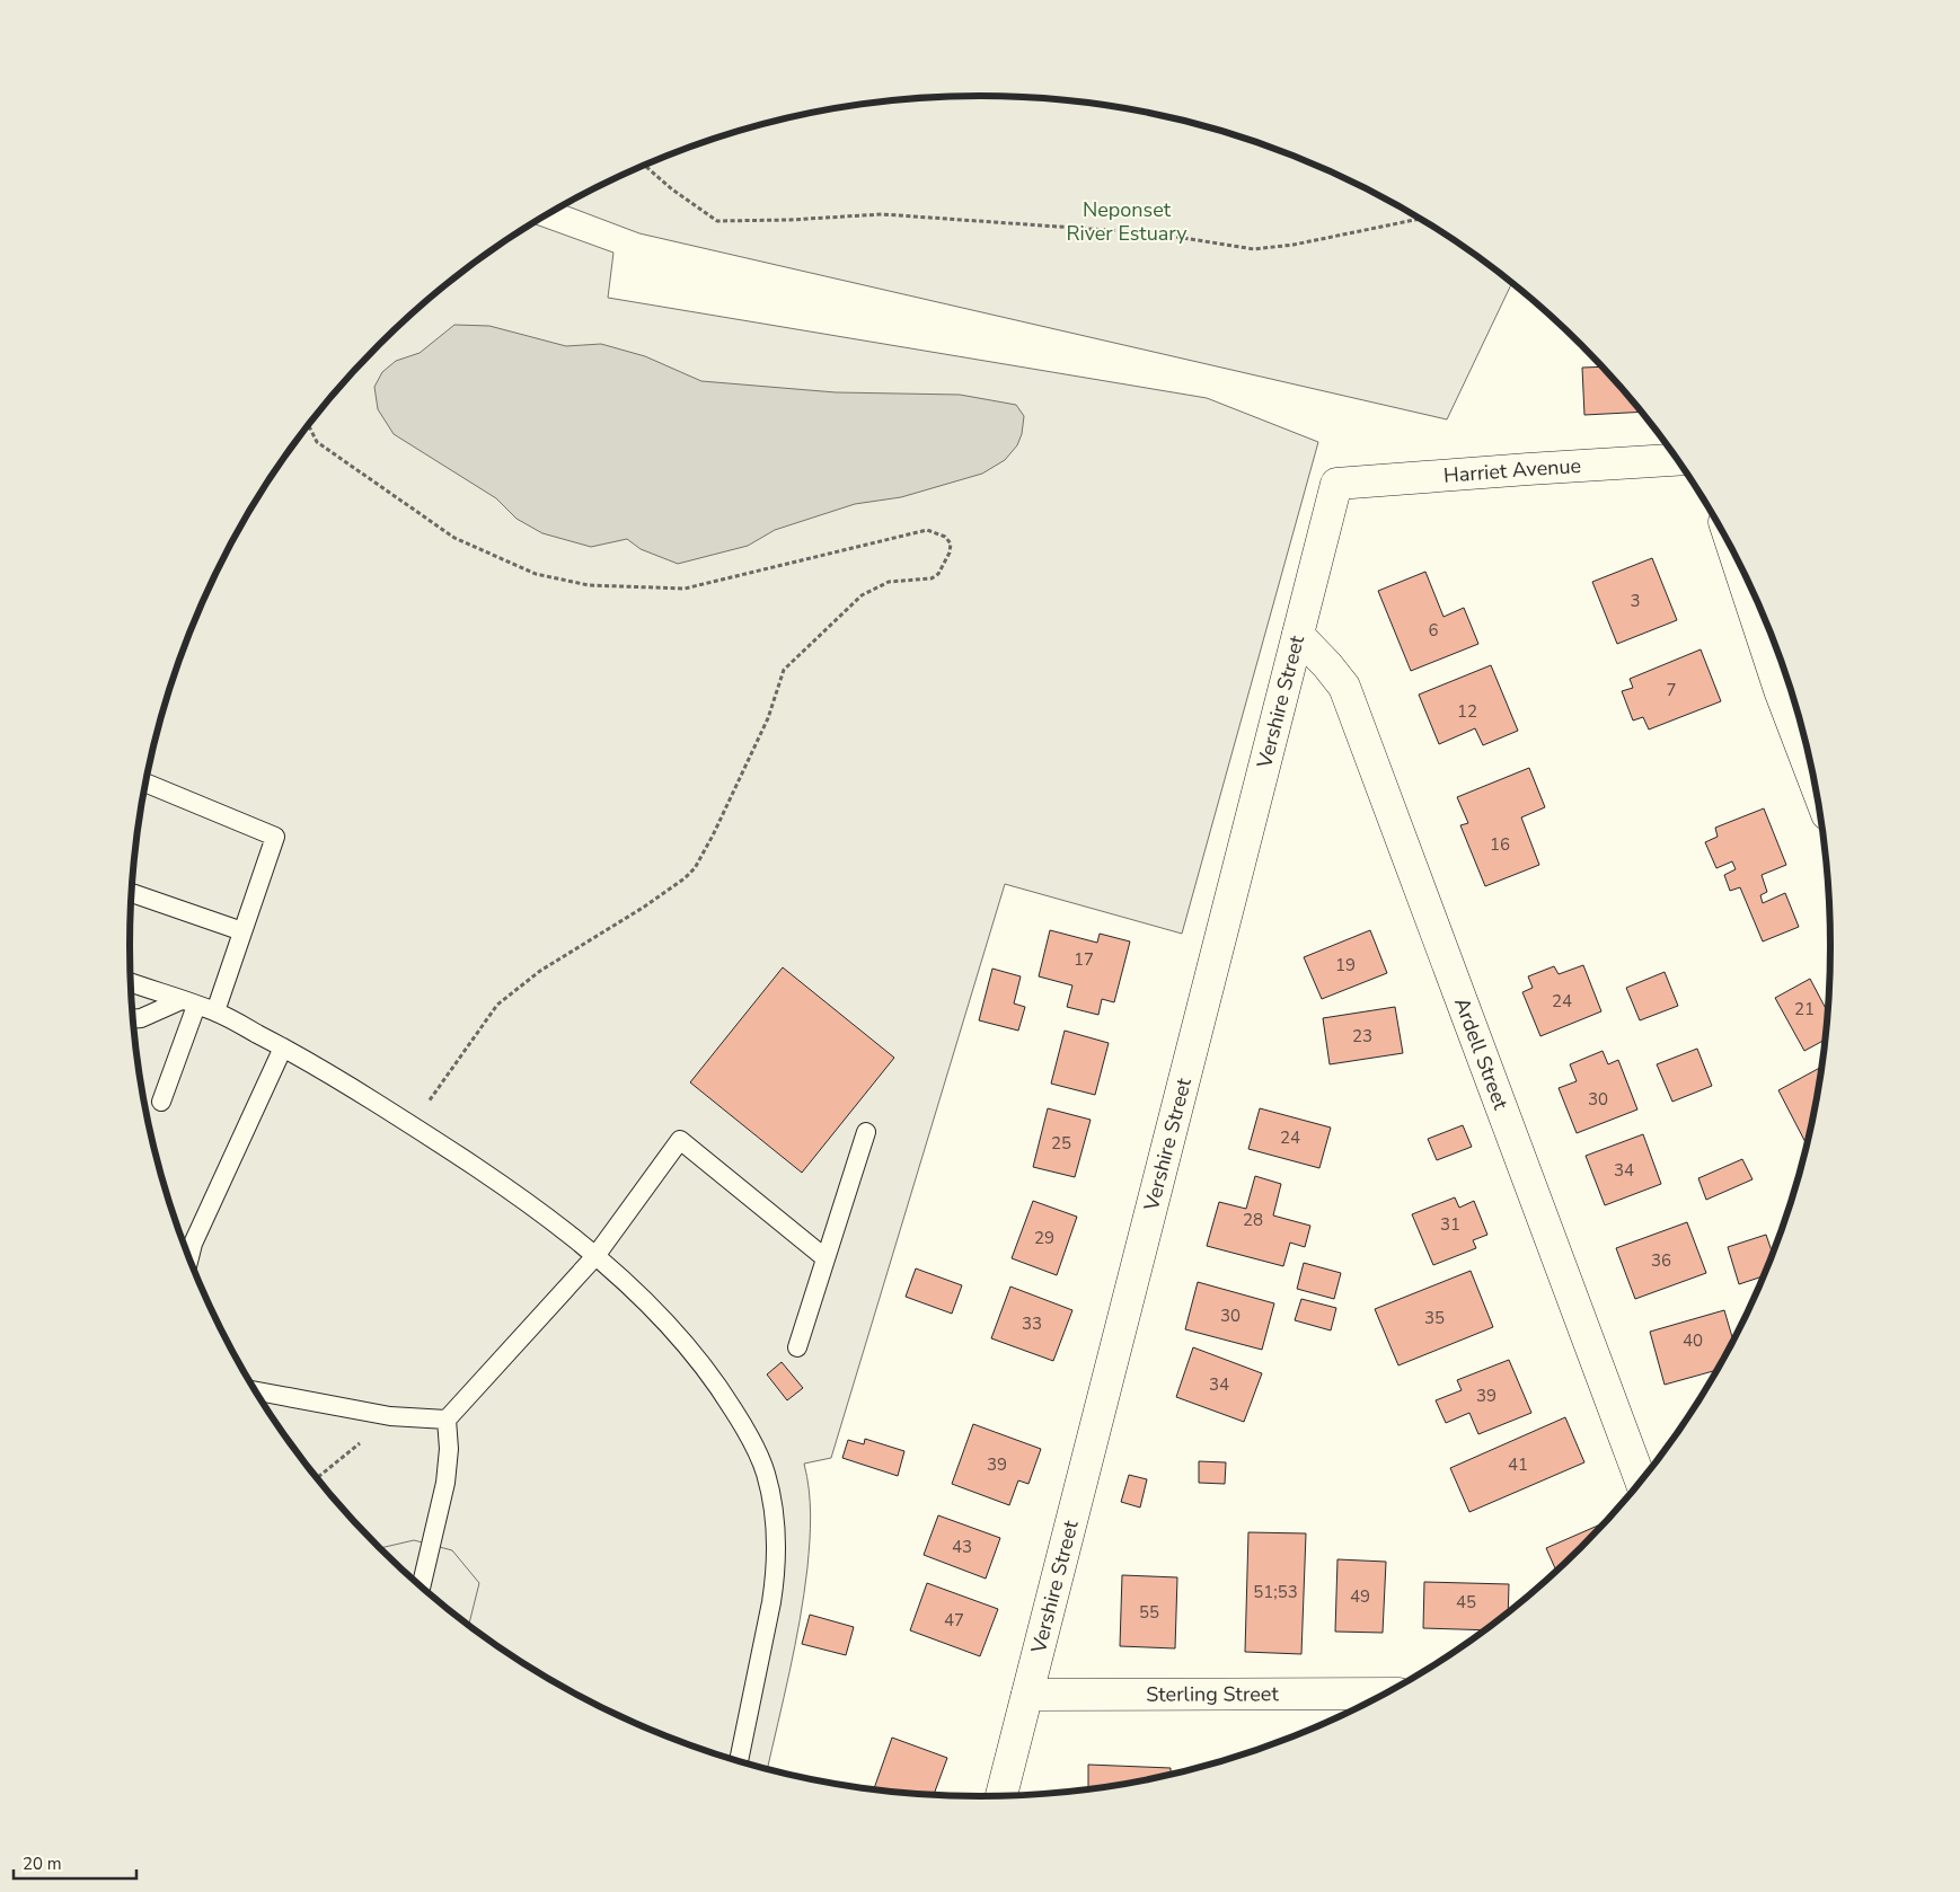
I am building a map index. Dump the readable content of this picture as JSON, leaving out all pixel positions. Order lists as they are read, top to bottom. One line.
{"streets":{"street":["Harriet Avenue","Vershire Street","Ardell Street","Sterling Street"]},"crossings":[["Harriet Avenue","Vershire Street"],["Vershire Street","Ardell Street"],["Vershire Street","Sterling Street"]],"parks":["Neponset River Estuary"],"house_numbers":["3","6","7","12","16","17","19","24","21","23","30","24","25","34","28","31","29","36","30","35","33","40","34","39","39","41","43","51;53","49","45","55","47"],"scale_bar":"20 m"}
